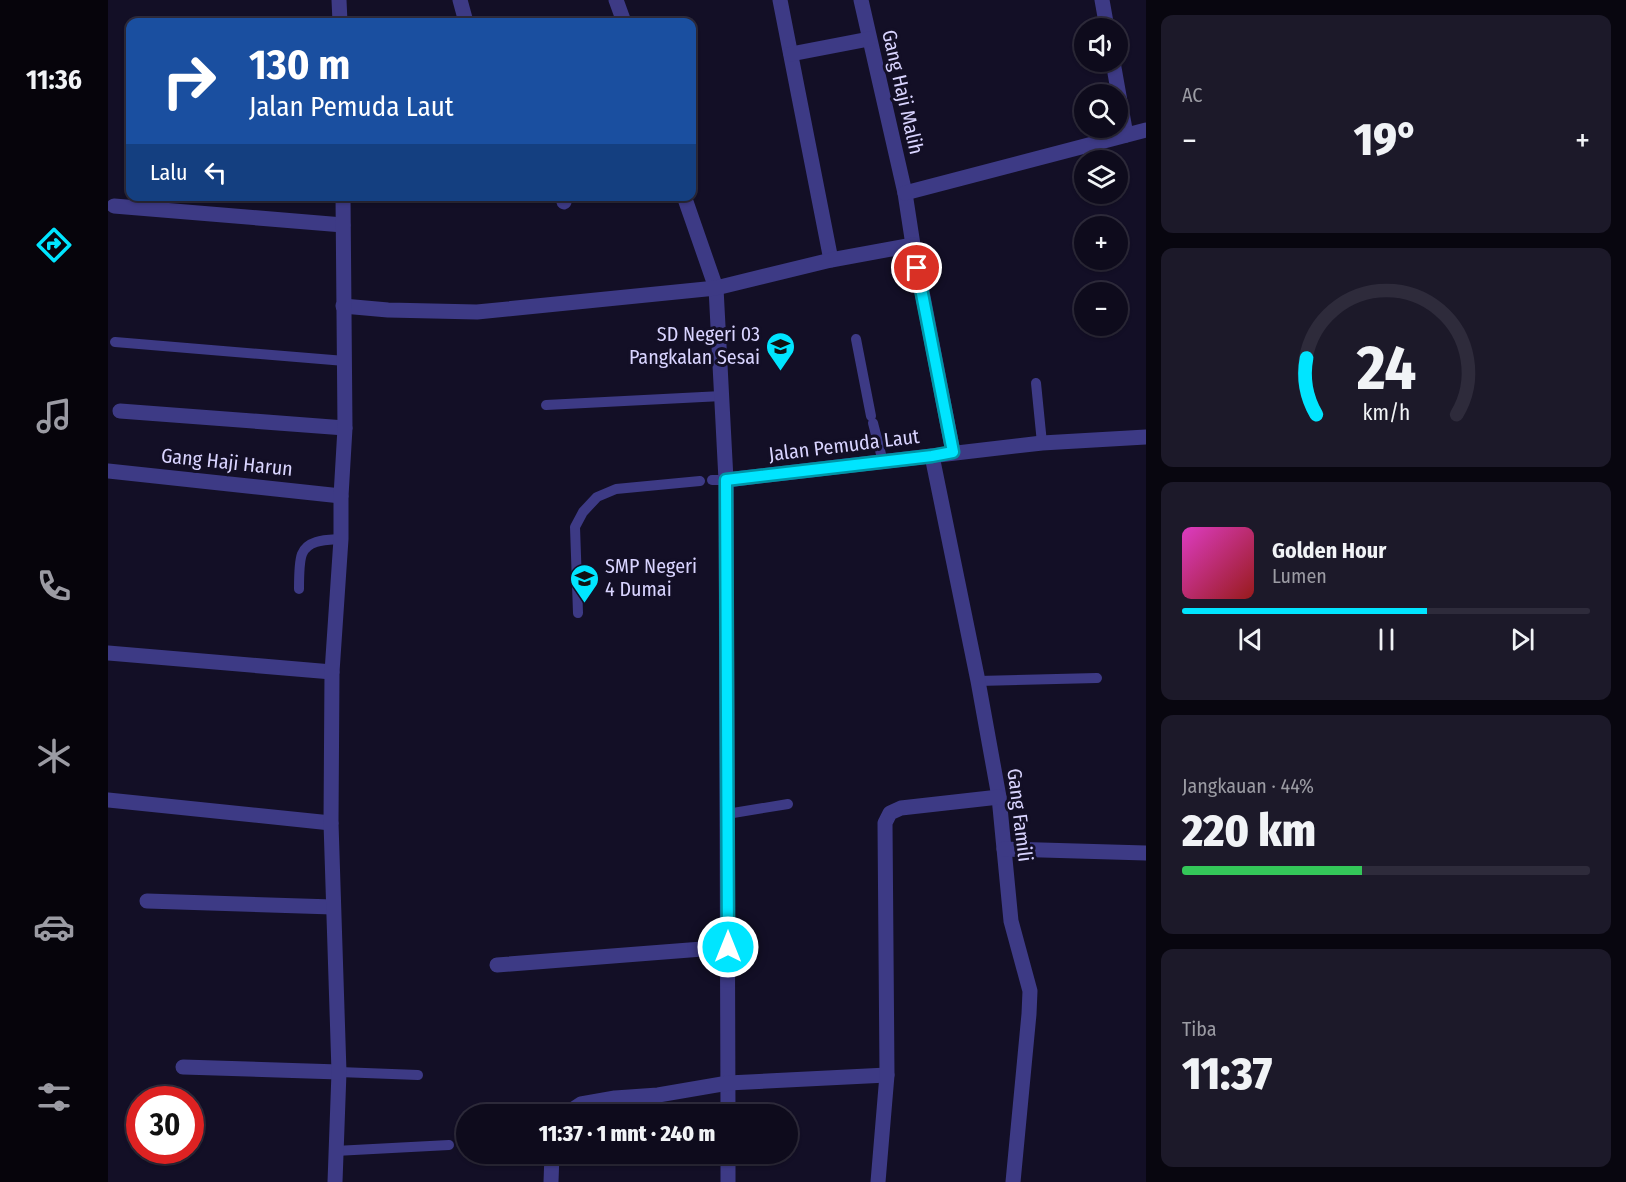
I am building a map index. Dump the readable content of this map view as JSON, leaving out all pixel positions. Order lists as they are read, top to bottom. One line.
{"streets":{"street":["Gang Haji Malih","Jalan Pemuda Laut","Gang Haji Harun","Gang Famili"]},"crossings":[["Gang Haji Malih","Jalan Pemuda Laut"],["Jalan Pemuda Laut","Gang Famili"]],"places":{"school or university":["SD Negeri 03 Pangkalan Sesai","SMP Negeri 4 Dumai"]},"page":{"tabs":"11:36","tile":["AC",["Jangkauan · 44%","220 km"],["Tiba","11:37"]],"map_buttons":["+","−"],"turn":["130 m","Jalan Pemuda Laut"],"heat":["−","19°","+"],"then":"Lalu","song":["Golden Hour","Lumen"],"limit":"30","trip":"11:37 · 1 mnt · 240 m","gauge":["24","km/h"]}}
